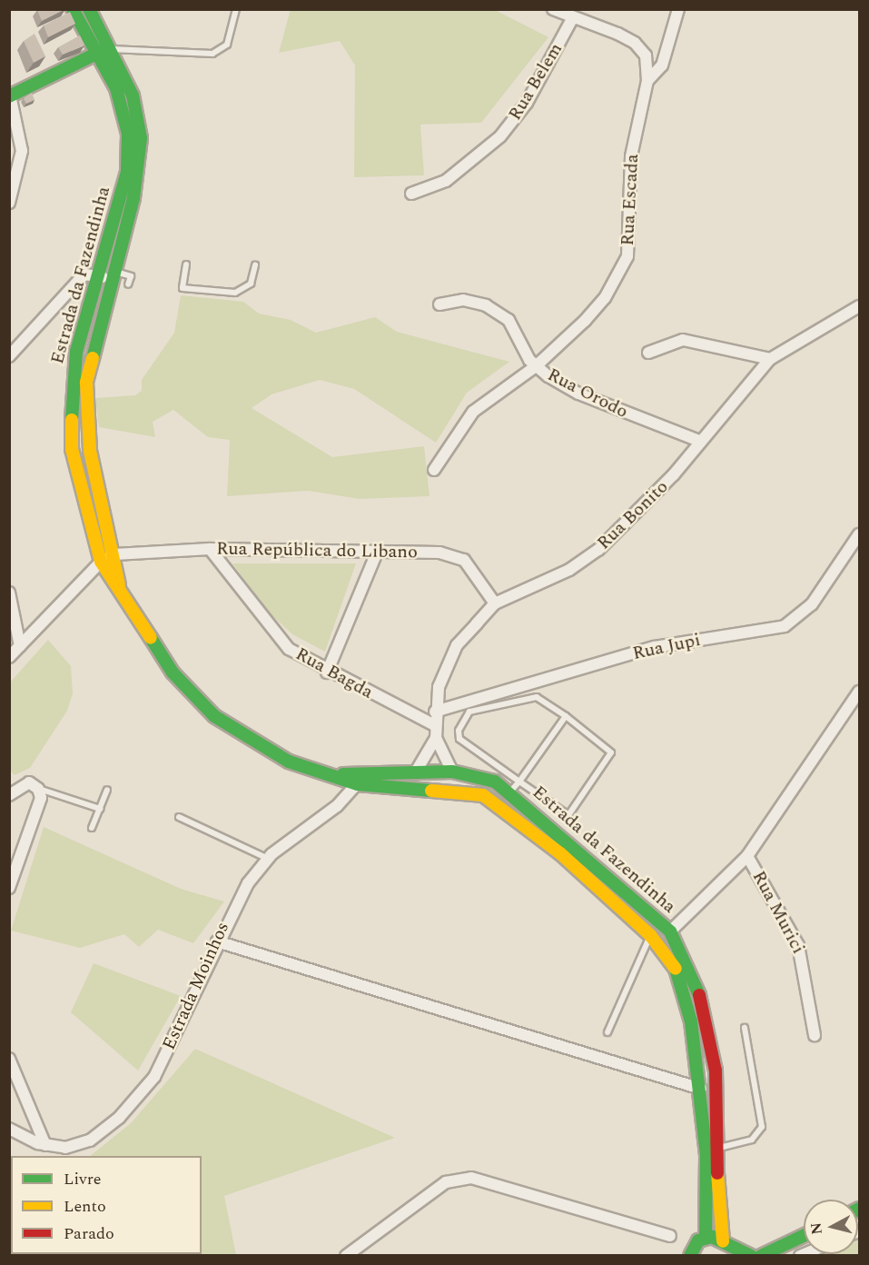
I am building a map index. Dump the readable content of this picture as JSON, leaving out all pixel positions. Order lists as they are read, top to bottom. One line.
{"streets":{"main road":["Estrada da Fazendinha"],"street":["Rua Belem","Rua Escada","Rua Orodo","Rua Bonito","Rua República do Libano","Rua Jupi","Rua Bagda","Rua Murici","Estrada Moinhos"]},"crossings":[["Rua Belem","Rua Escada"],["Rua Escada","Rua Orodo"],["Estrada da Fazendinha","Rua República do Libano"],["Estrada da Fazendinha","Estrada Moinhos"],["Rua Orodo","Rua Bonito"],["Rua Bonito","Rua República do Libano"],["Rua Bonito","Rua Jupi"],["Rua Bonito","Rua Bagda"],["Rua República do Libano","Rua Bagda"]],"legend":["Livre","Lento","Parado"],"north":"left"}
